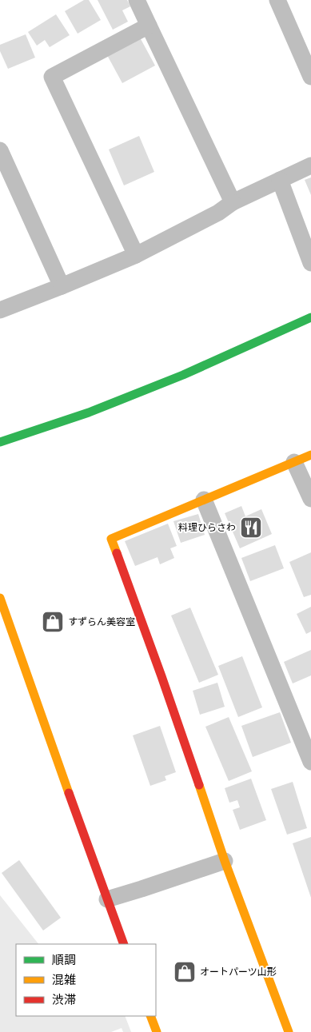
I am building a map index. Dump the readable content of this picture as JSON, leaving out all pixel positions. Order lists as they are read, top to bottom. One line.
{"places":{"restaurant":["料理ひらさわ"],"shop":["すずらん美容室","オートパーツ山形"]},"legend":["順調","混雑","渋滞"]}
